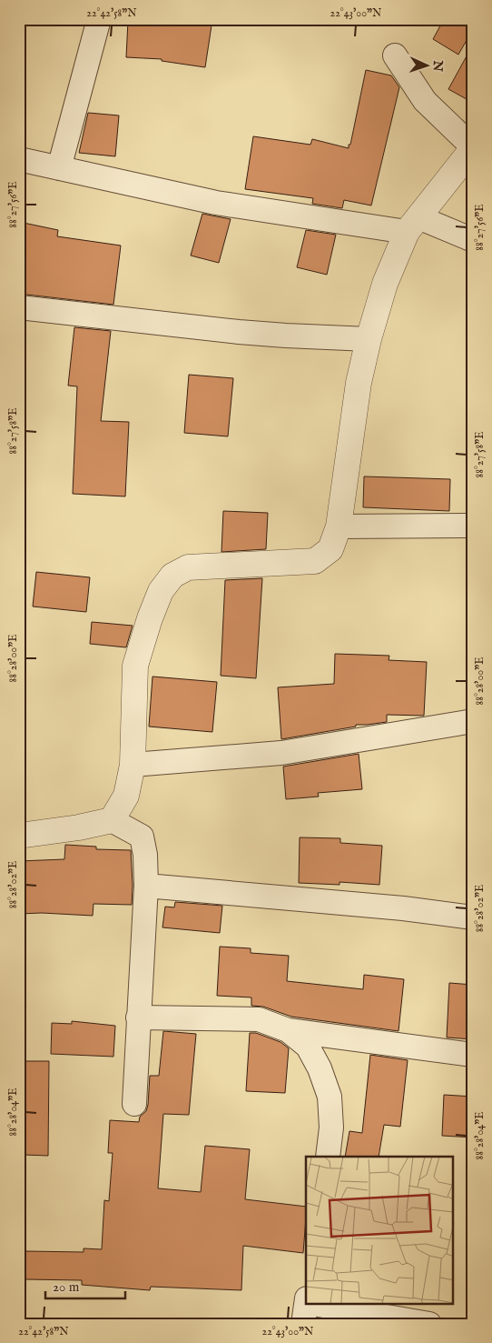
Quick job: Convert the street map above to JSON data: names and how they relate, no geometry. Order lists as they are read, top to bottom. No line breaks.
{"scale_bar":"20 m","north":"right","coordinates":["22°42'58\"N","22°43'00\"N","88°27'56\"E","88°27'58\"E","88°28'00\"E","88°28'02\"E","88°28'04\"E"]}
